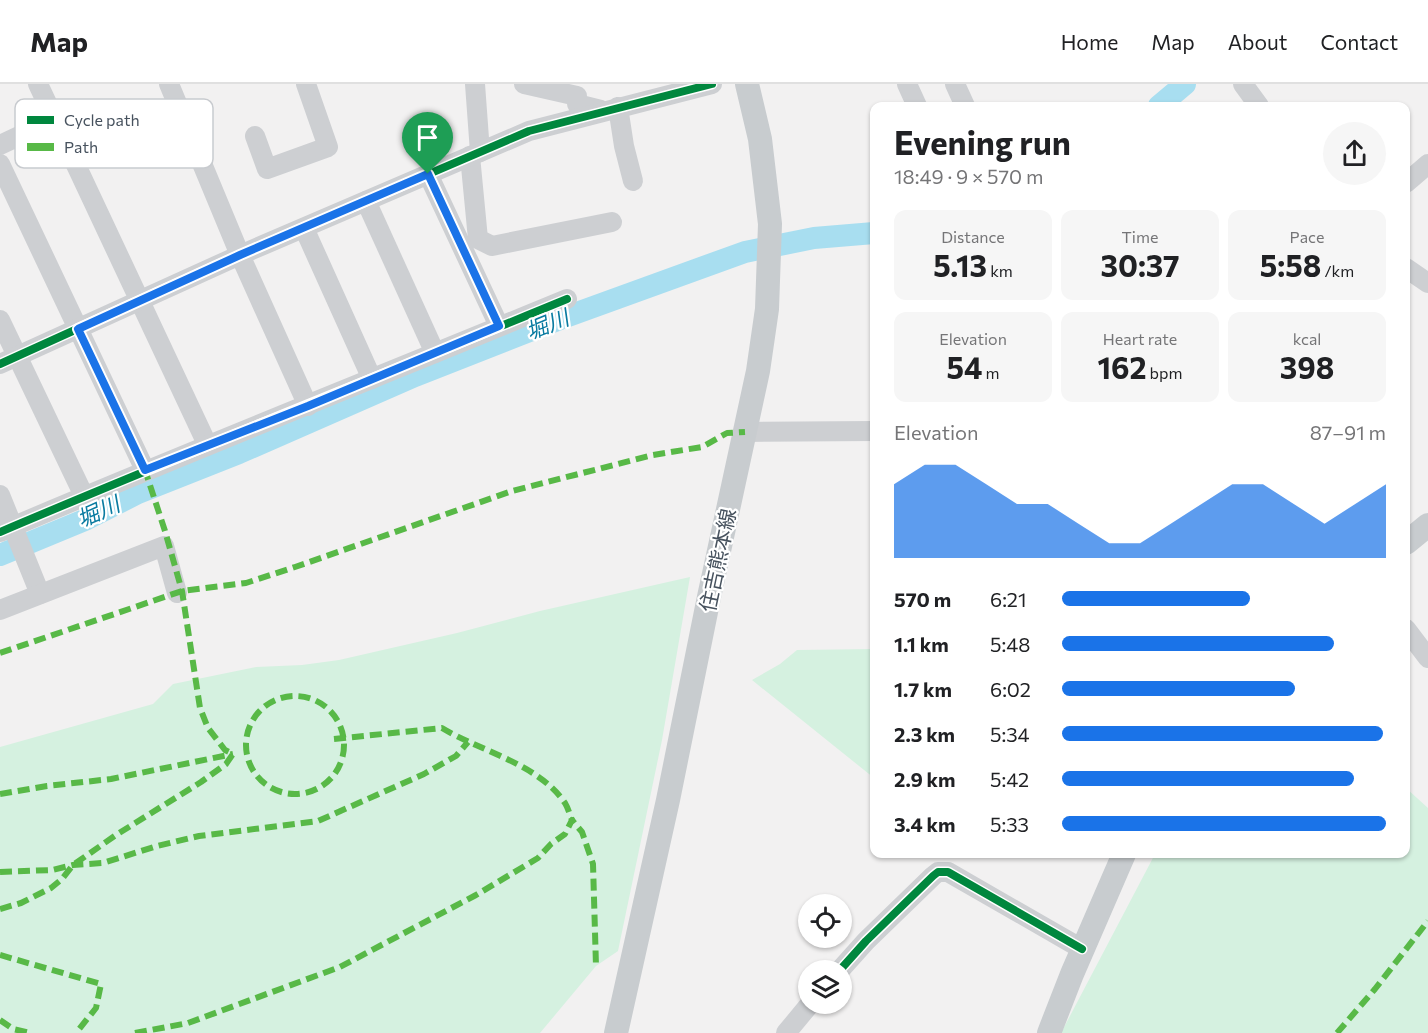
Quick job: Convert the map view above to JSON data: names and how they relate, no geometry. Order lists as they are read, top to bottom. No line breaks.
{"streets":{"main road":["住吉熊本線"]},"water":["堀川"],"legend":["Cycle path","Path"],"page":{"header":"Map","nav":["Home","Map","About","Contact"],"heading":["Evening run","18:49 · 9 × 570 m"],"stats":[["Distance","5.13 km"],["Time","30:37"],["Pace","5:58 /km"],["Elevation","54 m"],["Heart rate","162 bpm"],["kcal","398"]],"chart":["Elevation","87–91 m"],"list":[{"name":"570 m","note":"6:21"},{"name":"1.1 km","note":"5:48"},{"name":"1.7 km","note":"6:02"},{"name":"2.3 km","note":"5:34"},{"name":"2.9 km","note":"5:42"},{"name":"3.4 km","note":"5:33"}]}}
